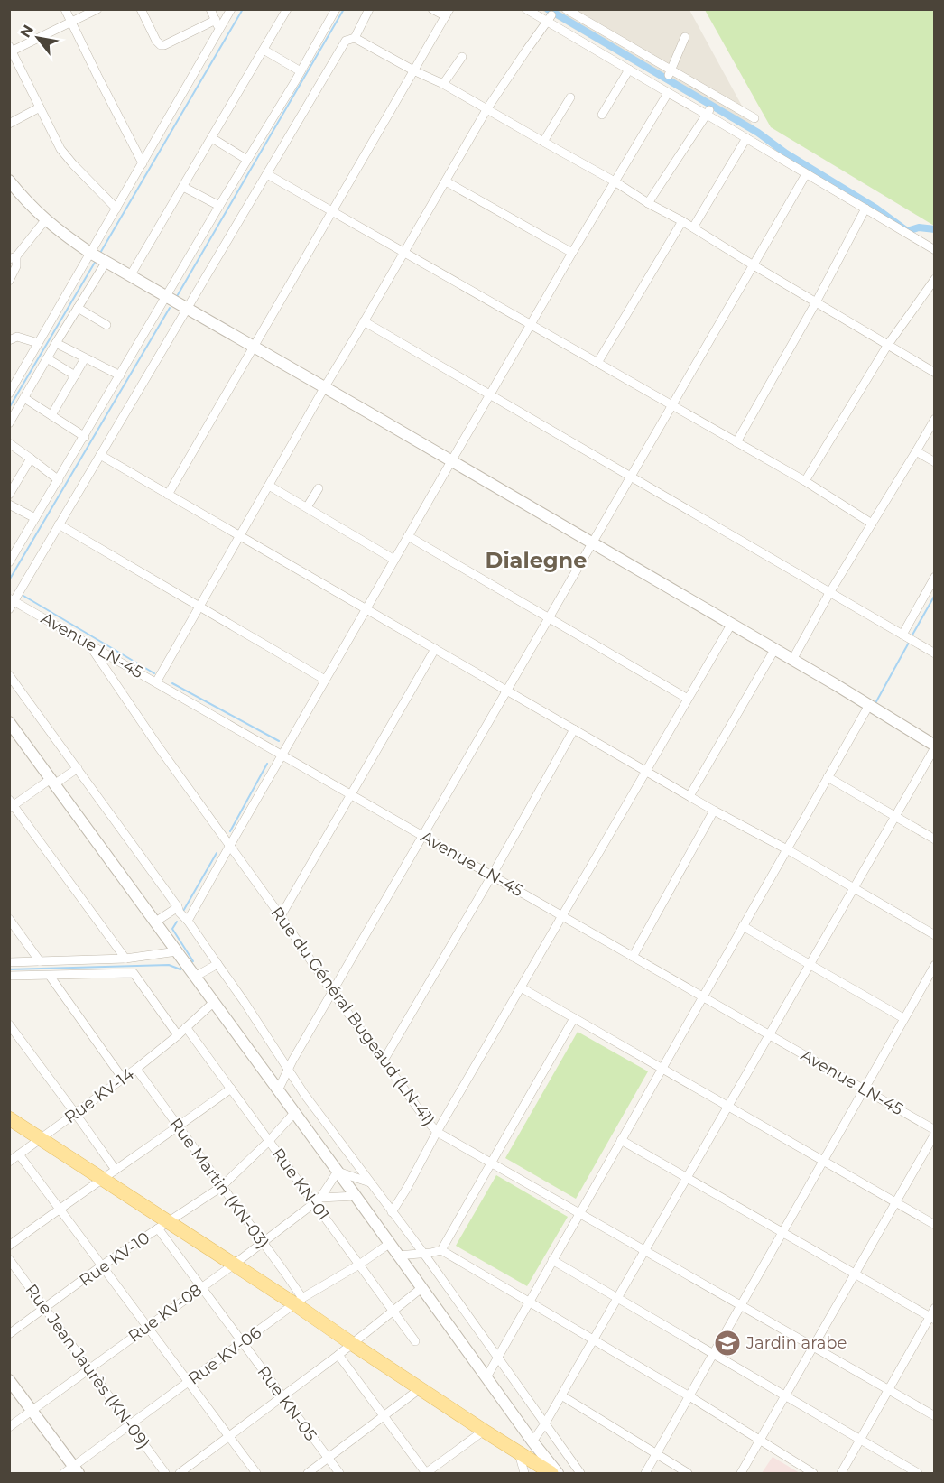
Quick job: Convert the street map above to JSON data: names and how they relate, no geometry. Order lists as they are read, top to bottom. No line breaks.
{"streets":{"street":["Avenue LN-45","Rue du Général Bugeaud (LN-41)","Rue KV-14","Rue Martin (KN-03)","Rue KN-01","Rue KV-10","Rue KV-08","Rue KV-06","Rue Jean Jaurès (KN-09)","Rue KN-05"]},"crossings":[["Avenue LN-45","Rue du Général Bugeaud (LN-41)"],["Rue KV-14","Rue Martin (KN-03)"],["Rue KV-14","Rue KN-01"],["Rue Martin (KN-03)","Rue KV-10"],["Rue Martin (KN-03)","Rue KV-08"],["Rue Martin (KN-03)","Rue KV-06"],["Rue KN-01","Rue KV-10"],["Rue KN-01","Rue KV-08"],["Rue KN-01","Rue KV-06"],["Rue KV-10","Rue Jean Jaurès (KN-09)"],["Rue KV-10","Rue KN-05"],["Rue KV-08","Rue Jean Jaurès (KN-09)"],["Rue KV-08","Rue KN-05"],["Rue KV-06","Rue Jean Jaurès (KN-09)"],["Rue KV-06","Rue KN-05"]],"districts":["Dialegne"],"places":{"school or university":["Jardin arabe"]},"north":"top left"}
